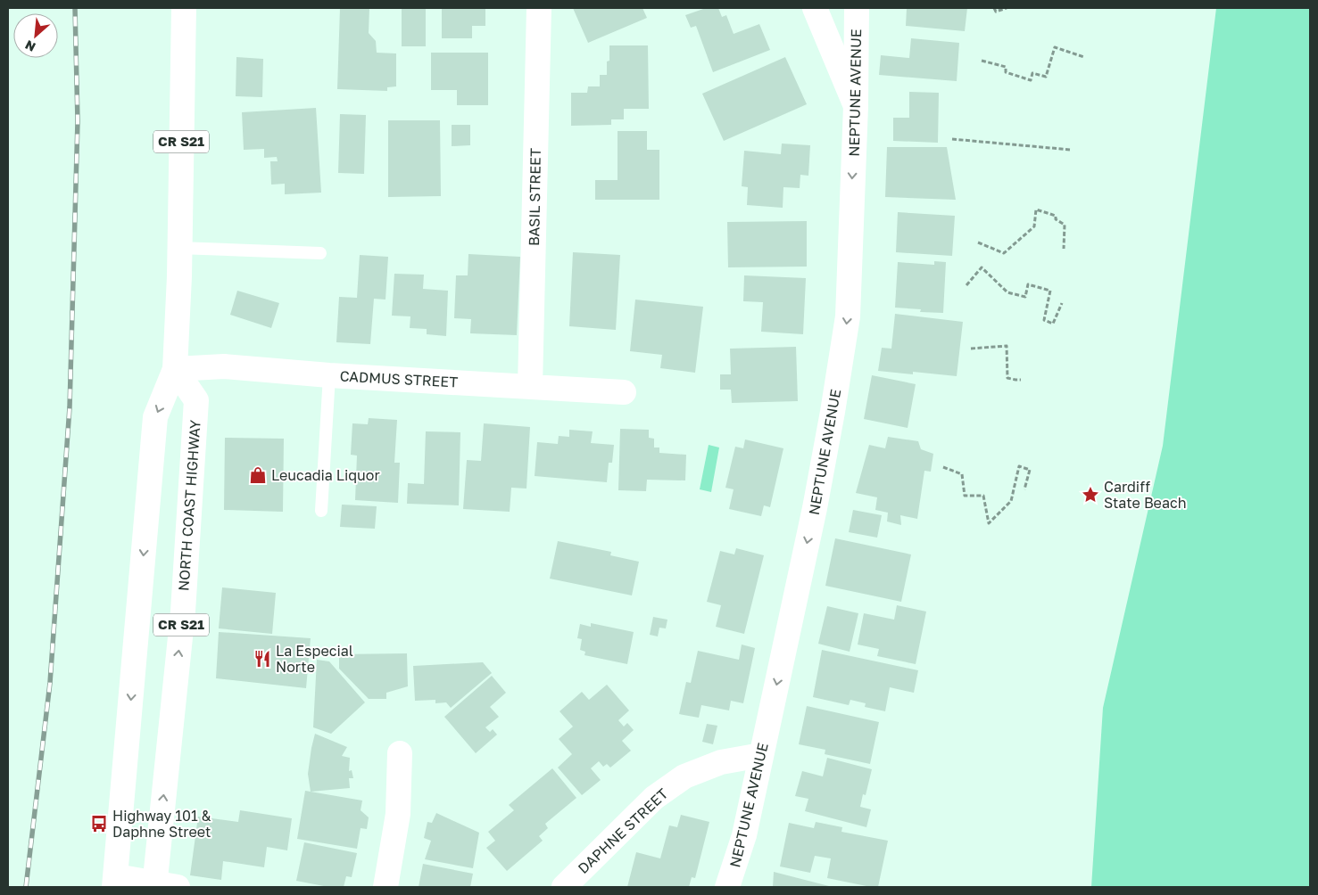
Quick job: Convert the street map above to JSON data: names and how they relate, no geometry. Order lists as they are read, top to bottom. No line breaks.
{"streets":{"street":["NEPTUNE AVENUE","CR S21","BASIL STREET","CADMUS STREET","NORTH COAST HIGHWAY","DAPHNE STREET"]},"crossings":[["NEPTUNE AVENUE","DAPHNE STREET"],["CR S21","CADMUS STREET"],["CR S21","NORTH COAST HIGHWAY"],["BASIL STREET","CADMUS STREET"],["CADMUS STREET","NORTH COAST HIGHWAY"]],"one_way":["NEPTUNE AVENUE"],"places":{"shop":["Leucadia Liquor"],"place":["Cardiff State Beach"],"restaurant":["La Especial Norte"],"bus stop":["Highway 101 & Daphne Street"]},"north":"bottom left"}
